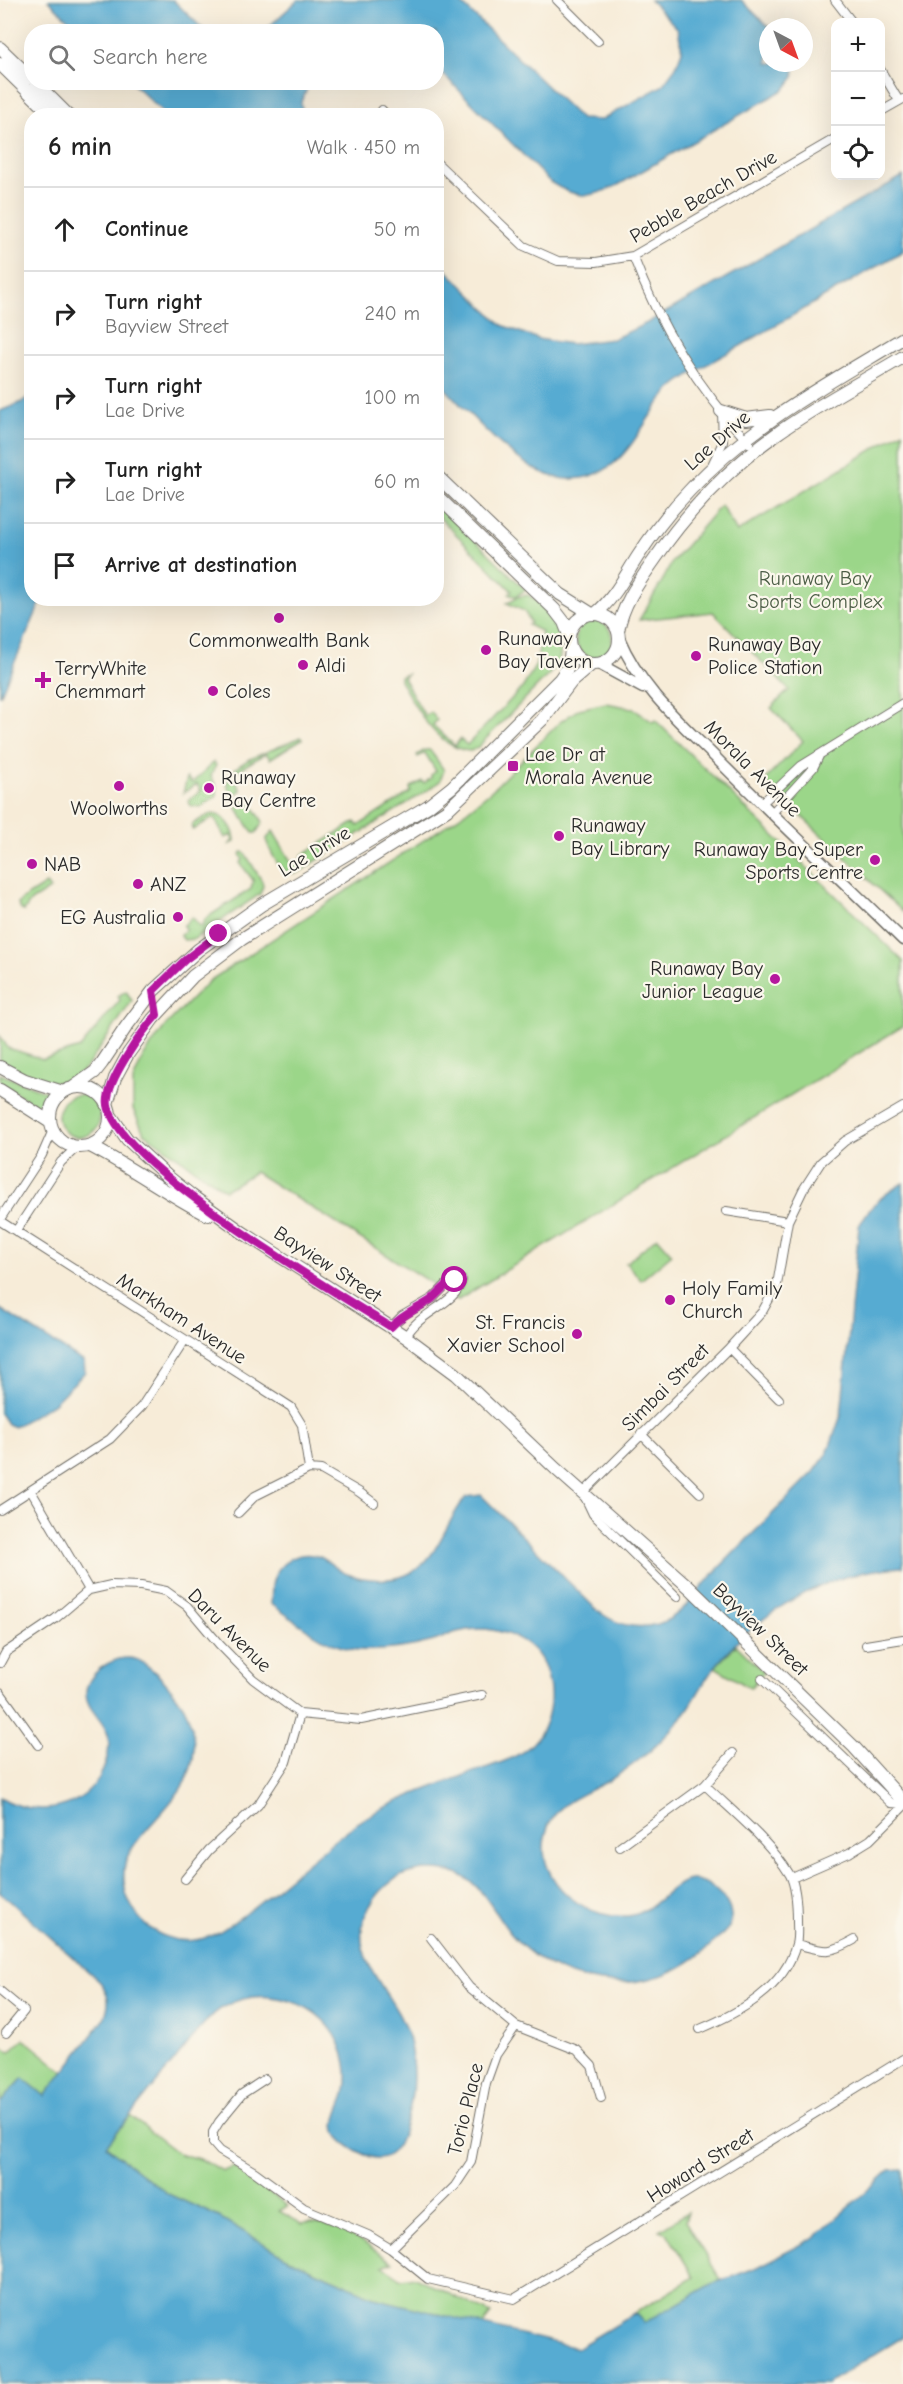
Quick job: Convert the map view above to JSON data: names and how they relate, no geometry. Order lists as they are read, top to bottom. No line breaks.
{"streets":{"main road":["Lae Drive","Bayview Street"],"street":["Pebble Beach Drive","Morala Avenue","Markham Avenue","Simbai Street","Daru Avenue","Torio Place","Howard Street"]},"crossings":[["Lae Drive","Morala Avenue"],["Lae Drive","Bayview Street"],["Bayview Street","Simbai Street"],["Torio Place","Howard Street"]],"parks":["Runaway Bay Sports Complex"],"places":{"other":["Commonwealth Bank","Runaway Bay Tavern","Runaway Bay Police Station","Aldi","Coles","Woolworths","Runaway Bay Centre","Runaway Bay Library","Runaway Bay Super Sports Centre","NAB","ANZ","EG Australia","Runaway Bay Junior League","Holy Family Church","St. Francis Xavier School"],"health":["TerryWhite Chemmart"],"transit":["Lae Dr at Morala Avenue"]},"north":"bottom right","page":{"map_buttons":["+","−"],"search":"Search here","heading":["6 min","Walk · 450 m"],"list":[["Continue","50 m"],["Turn right","Bayview Street","240 m"],["Turn right","Lae Drive","100 m"],["Turn right","Lae Drive","60 m"],"Arrive at destination"]}}
